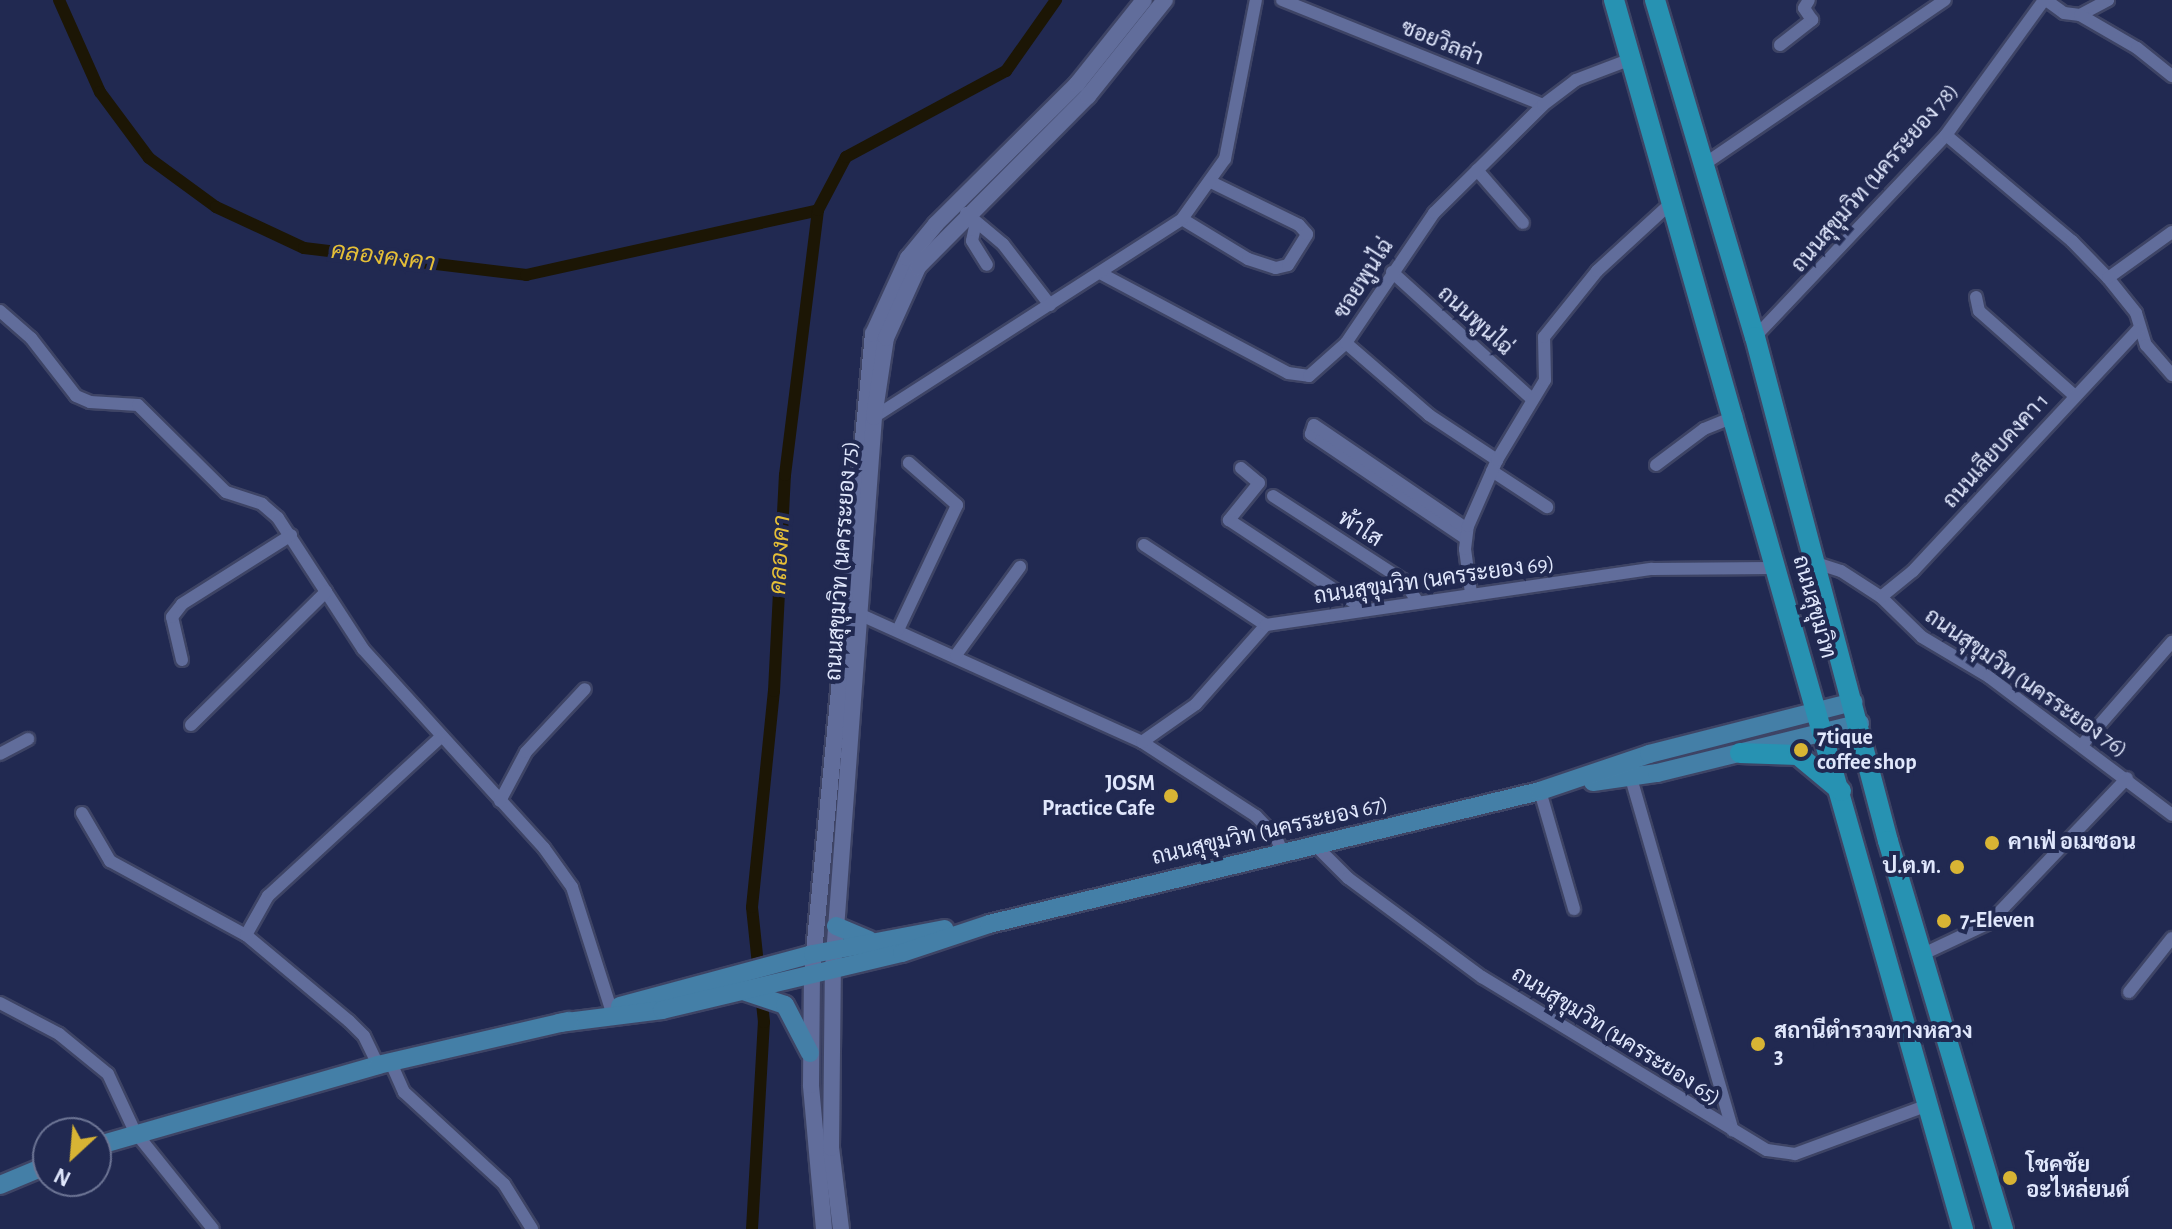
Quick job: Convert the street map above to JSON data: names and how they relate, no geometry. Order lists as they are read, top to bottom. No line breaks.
{"streets":{"main road":["ถนนสุขุมวิท","ถนนสุขุมวิท (นครระยอง 67)"],"street":["ซอยวิลล่า","ถนนสุขุมวิท (นครระยอง 78)","ซอยพูนไฉ่","ถนนพูนไฉ่","ถนนเลียบคงคา 1","พ้าใส","ถนนสุขุมวิท (นครระยอง 75)","ถนนสุขุมวิท (นครระยอง 69)","ถนนสุขุมวิท (นครระยอง 76)","ถนนสุขุมวิท (นครระยอง 65)"]},"crossings":[["ซอยวิลล่า","ซอยพูนไฉ่"],["ถนนสุขุมวิท (นครระยอง 78)","ถนนสุขุมวิท"],["ซอยพูนไฉ่","ถนนพูนไฉ่"],["ซอยพูนไฉ่","ถนนสุขุมวิท"],["ถนนเลียบคงคา 1","ถนนสุขุมวิท (นครระยอง 76)"],["พ้าใส","ถนนสุขุมวิท (นครระยอง 69)"],["ถนนสุขุมวิท (นครระยอง 75)","ถนนสุขุมวิท (นครระยอง 67)"],["ถนนสุขุมวิท (นครระยอง 69)","ถนนสุขุมวิท"],["ถนนสุขุมวิท","ถนนสุขุมวิท (นครระยอง 76)"],["ถนนสุขุมวิท","ถนนสุขุมวิท (นครระยอง 67)"],["ถนนสุขุมวิท","ถนนสุขุมวิท (นครระยอง 65)"],["ถนนสุขุมวิท (นครระยอง 67)","ถนนสุขุมวิท (นครระยอง 65)"]],"water":["คลองคงคา","คลองคา"],"places":["7tique coffee shop","JOSM Practice Cafe","คาเฟ่ อเมซอน","ป.ต.ท.","7-Eleven","สถานีตำรวจทางหลวง 3","โชคชัย อะไหล่ยนต์"],"north":"bottom left"}
